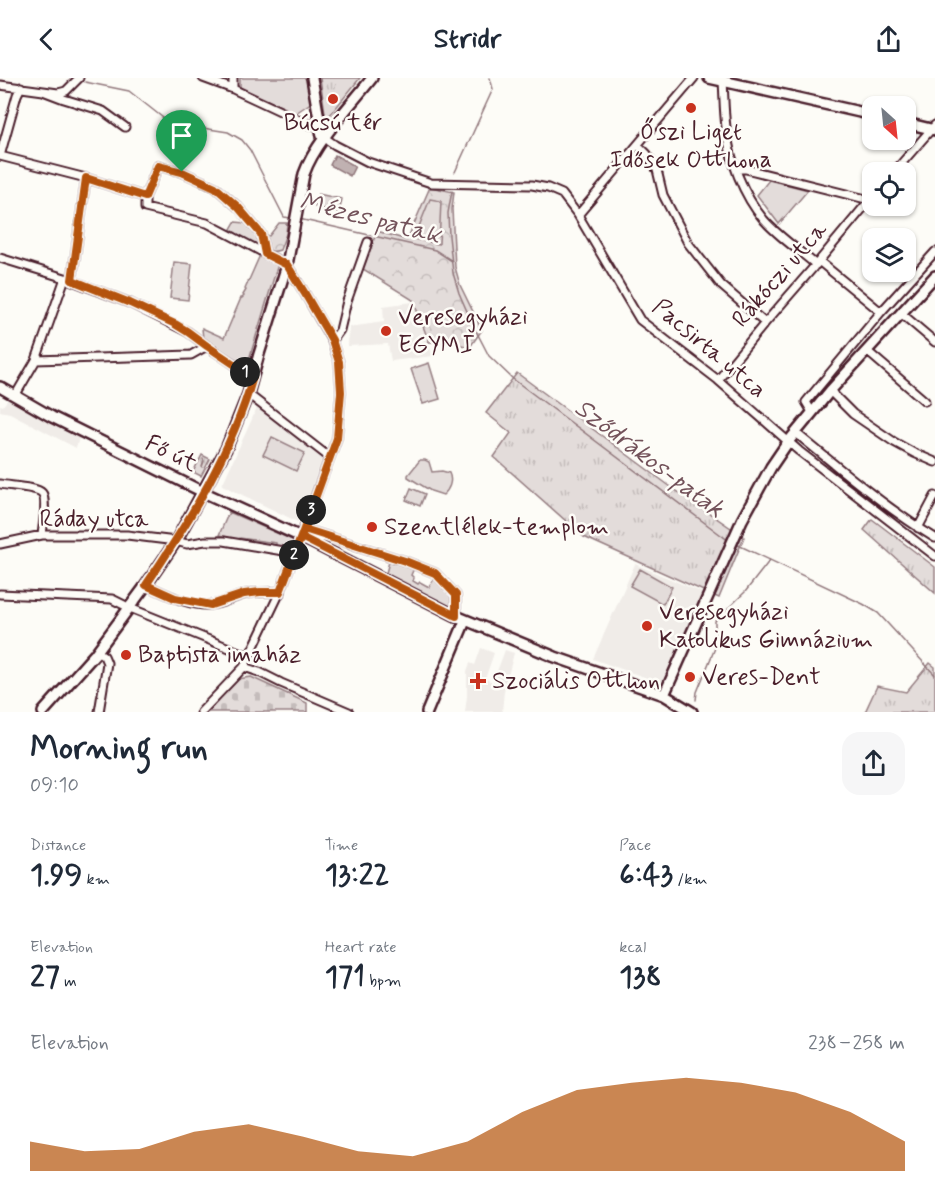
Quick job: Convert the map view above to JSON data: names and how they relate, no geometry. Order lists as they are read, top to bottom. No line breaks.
{"streets":{"main road":["Fő út"],"street":["Rákóczi utca","Pacsirta utca","Ráday utca"]},"crossings":[["Rákóczi utca","Pacsirta utca"]],"water":["Mézes patak","Sződrákos-patak"],"places":{"other":["Búcsú tér","Őszi Liget Idősek Otthona","Veresegyházi EGYMI","Szentlélek-templom","Veresegyházi Katolikus Gimnázium","Baptista imaház","Veres-Dent"],"health":["Szociális Otthon"]},"north":"bottom right","page":{"header":"Stridr","pins":["1","3","2"],"heading":["Morning run","09:10"],"stats":[["Distance","1.99 km"],["Time","13:22"],["Pace","6:43 /km"],["Elevation","27 m"],["Heart rate","171 bpm"],["kcal","138"]],"chart":["Elevation","238–258 m"]}}
